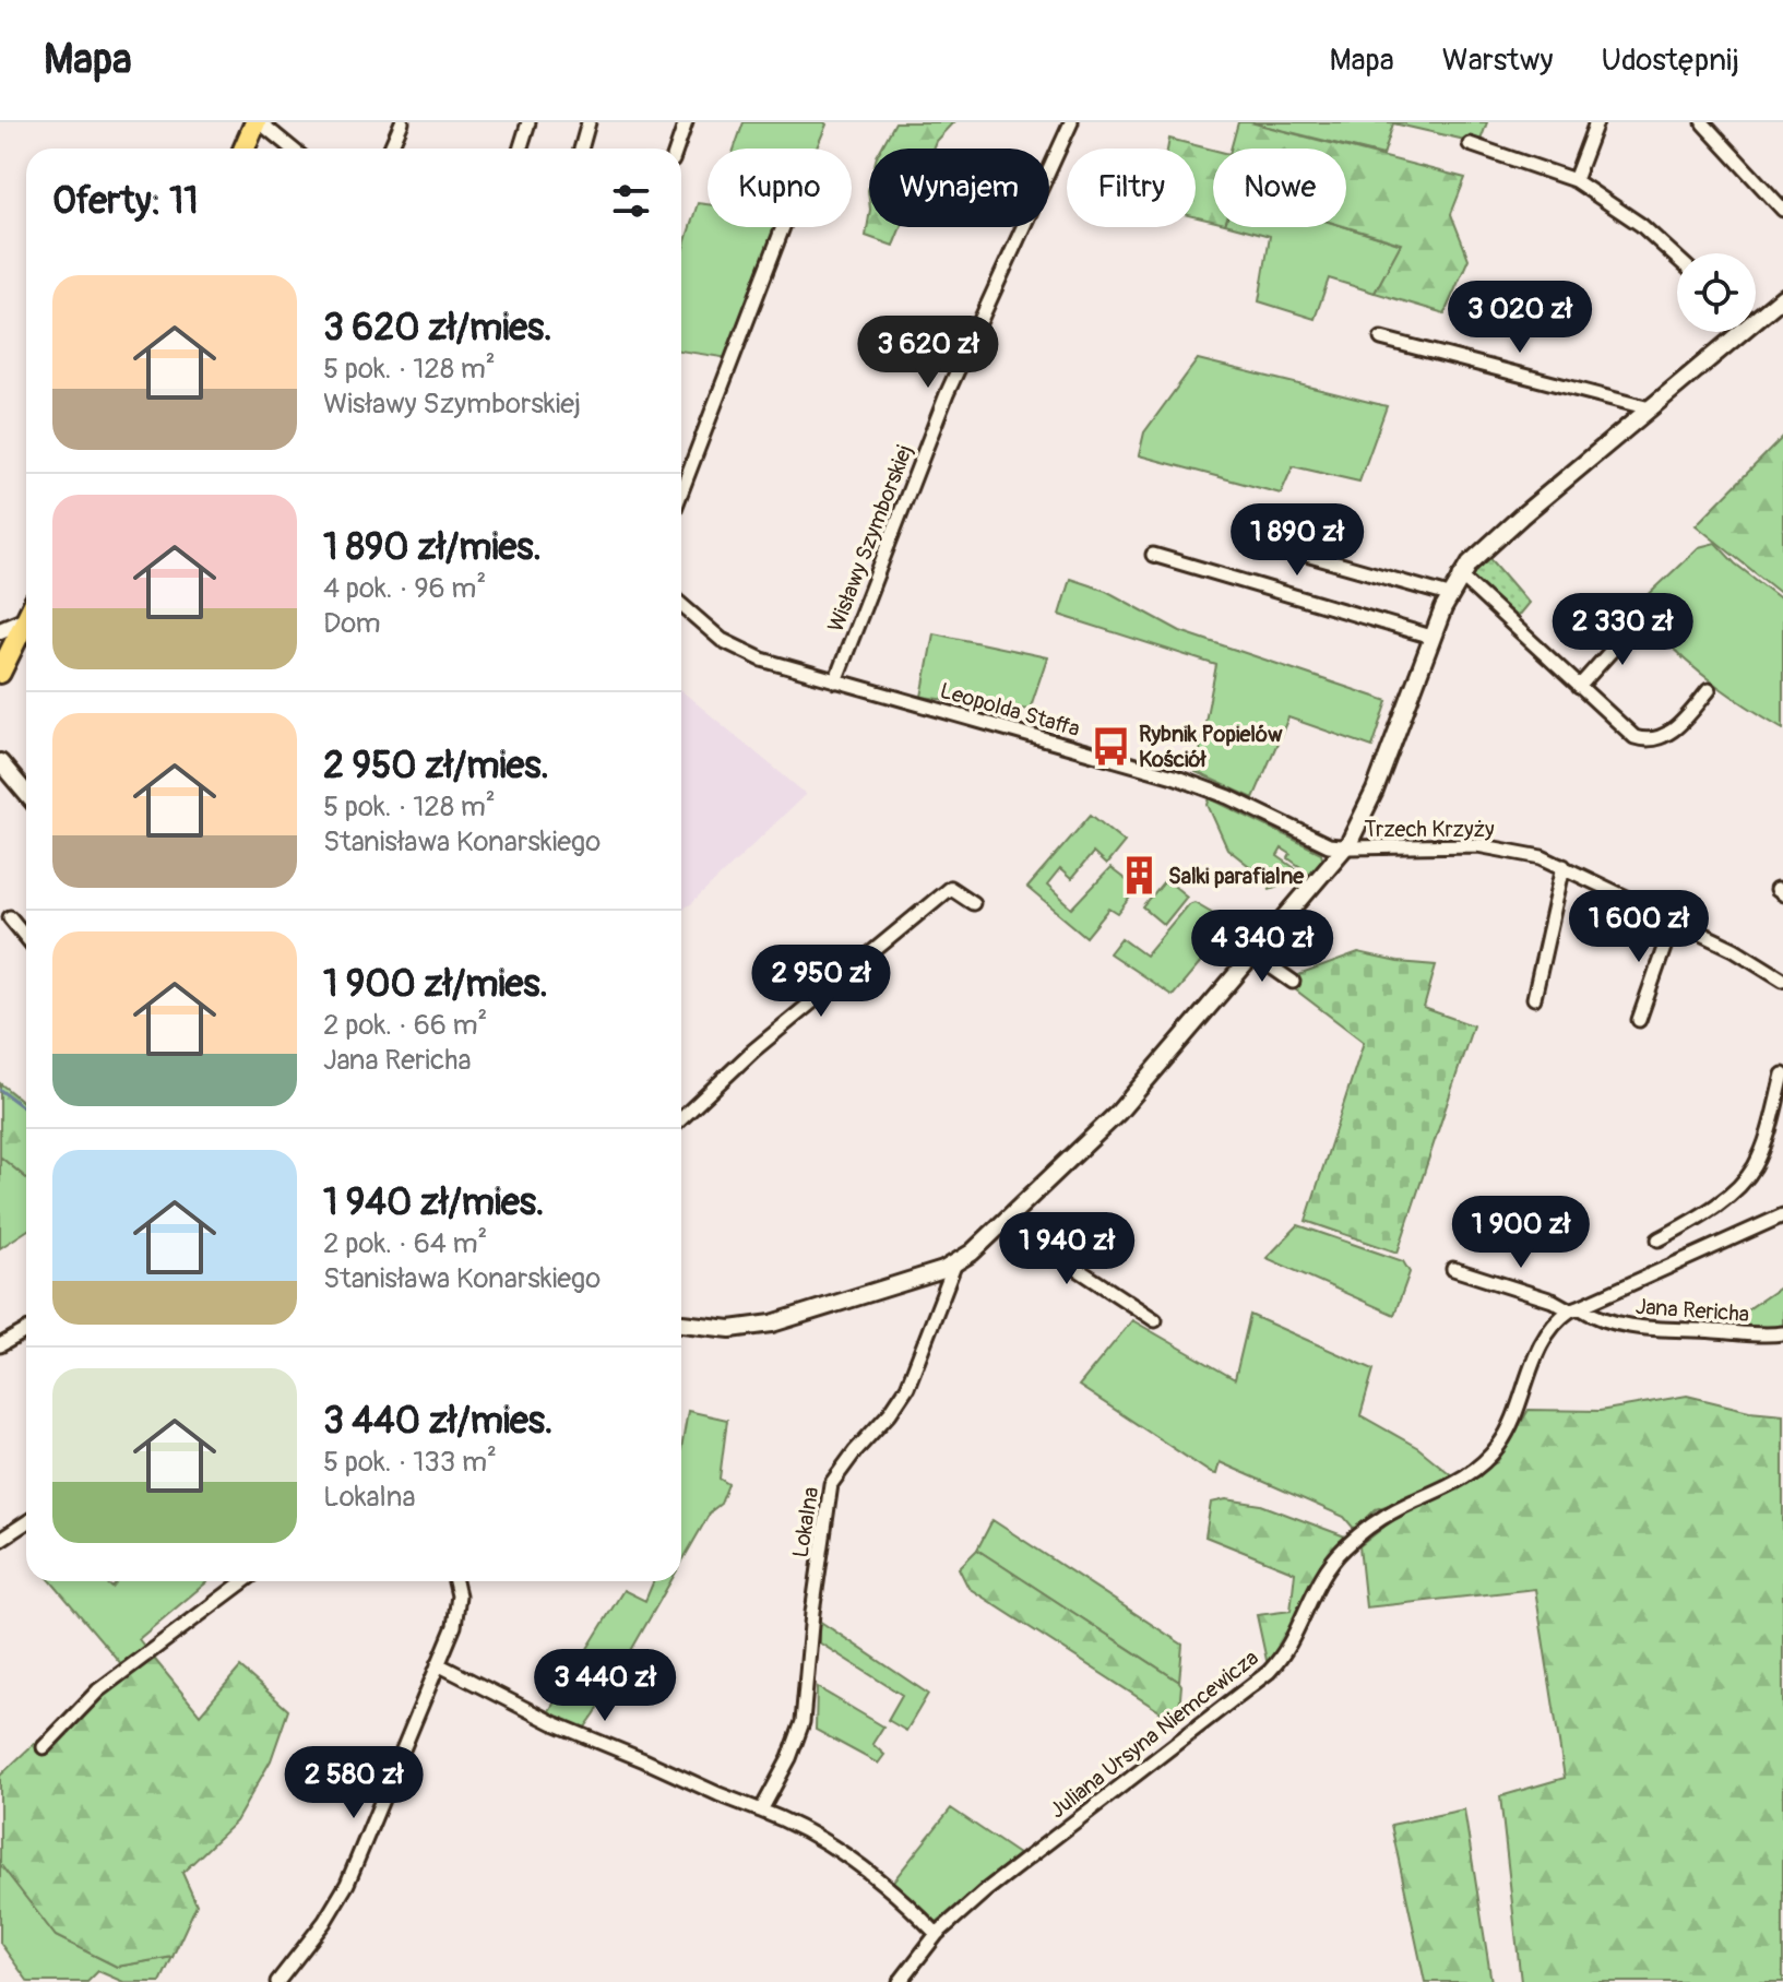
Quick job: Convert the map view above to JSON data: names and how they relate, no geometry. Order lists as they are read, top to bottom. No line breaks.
{"streets":{"street":["Wisławy Szymborskiej","Leopolda Staffa","Trzech Krzyży","Jana Rericha","Lokalna","Juliana Ursyna Niemcewicza"]},"crossings":[["Wisławy Szymborskiej","Leopolda Staffa"],["Leopolda Staffa","Trzech Krzyży"],["Jana Rericha","Juliana Ursyna Niemcewicza"]],"places":{"bus stop":["Rybnik Popielów Kościół"],"building":["Salki parafialne"]},"page":{"header":"Mapa","nav":["Mapa","Warstwy","Udostępnij"],"chip":["Kupno","Wynajem","Filtry","Nowe"],"heading":"Oferty: 11","list":[{"name":"3 620 zł/mies.","note":"5 pok. · 128 m² · Wisławy Szymborskiej"},{"name":"1 890 zł/mies.","note":"4 pok. · 96 m² · Dom"},{"name":"2 950 zł/mies.","note":"5 pok. · 128 m² · Stanisława Konarskiego"},{"name":"1 900 zł/mies.","note":"2 pok. · 66 m² · Jana Rericha"},{"name":"1 940 zł/mies.","note":"2 pok. · 64 m² · Stanisława Konarskiego"},{"name":"3 440 zł/mies.","note":"5 pok. · 133 m² · Lokalna"}],"price":["3 020 zł","3 620 zł","1 890 zł","2 330 zł","1 600 zł","4 340 zł","2 950 zł","1 900 zł","1 940 zł","3 440 zł","2 580 zł"]}}
